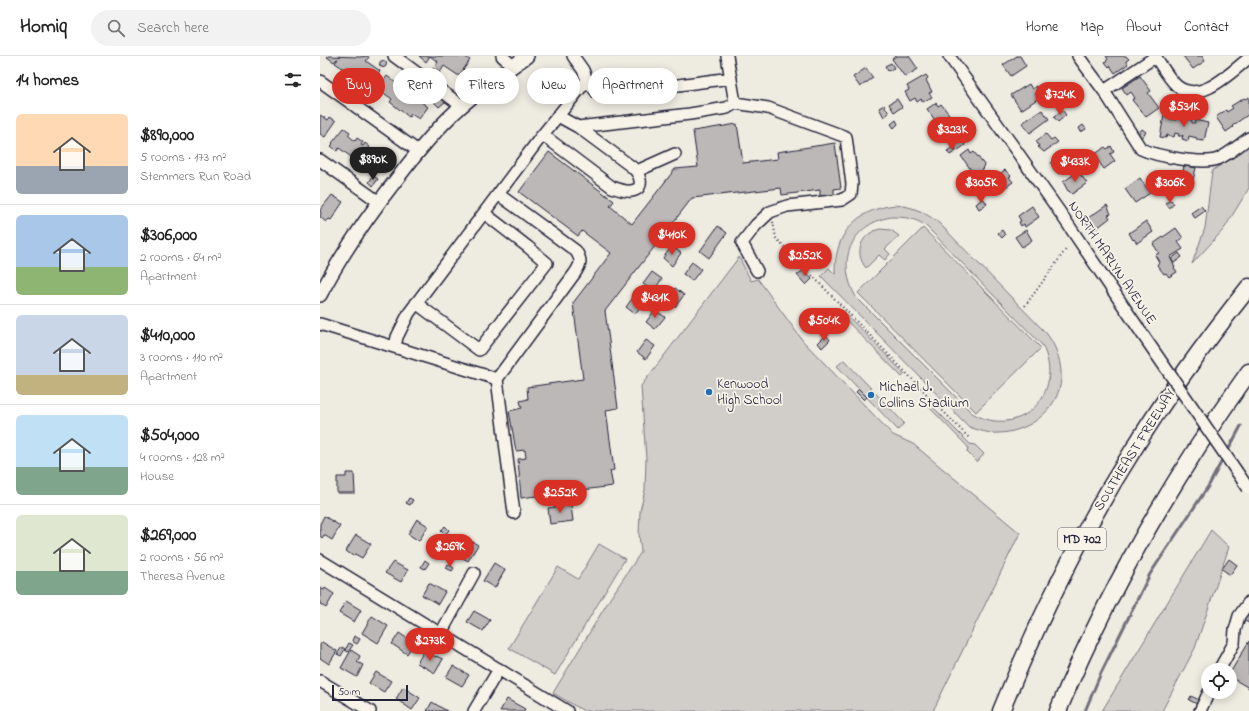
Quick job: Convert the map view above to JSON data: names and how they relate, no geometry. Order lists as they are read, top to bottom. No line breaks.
{"streets":{"highway":["SOUTHEAST FREEWAY","MD 702"],"street":["NORTH MARLYN AVENUE"]},"places":["Kenwood High School","Michael J. Collins Stadium"],"scale_bar":"50 m","page":{"header":"Homiq","search":"Search here","nav":["Home","Map","About","Contact"],"heading":"14 homes","chip":["Buy","Rent","Filters","New","Apartment"],"price":["$724K","$531K","$323K","$890K","$433K","$305K","$306K","$410K","$252K","$431K","$504K","$252K","$269K","$273K"],"list":[{"name":"$890,000","note":"5 rooms · 173 m² · Stemmers Run Road"},{"name":"$306,000","note":"2 rooms · 64 m² · Apartment"},{"name":"$410,000","note":"3 rooms · 110 m² · Apartment"},{"name":"$504,000","note":"4 rooms · 128 m² · House"},{"name":"$269,000","note":"2 rooms · 56 m² · Theresa Avenue"}],"scale":"50 m"}}
